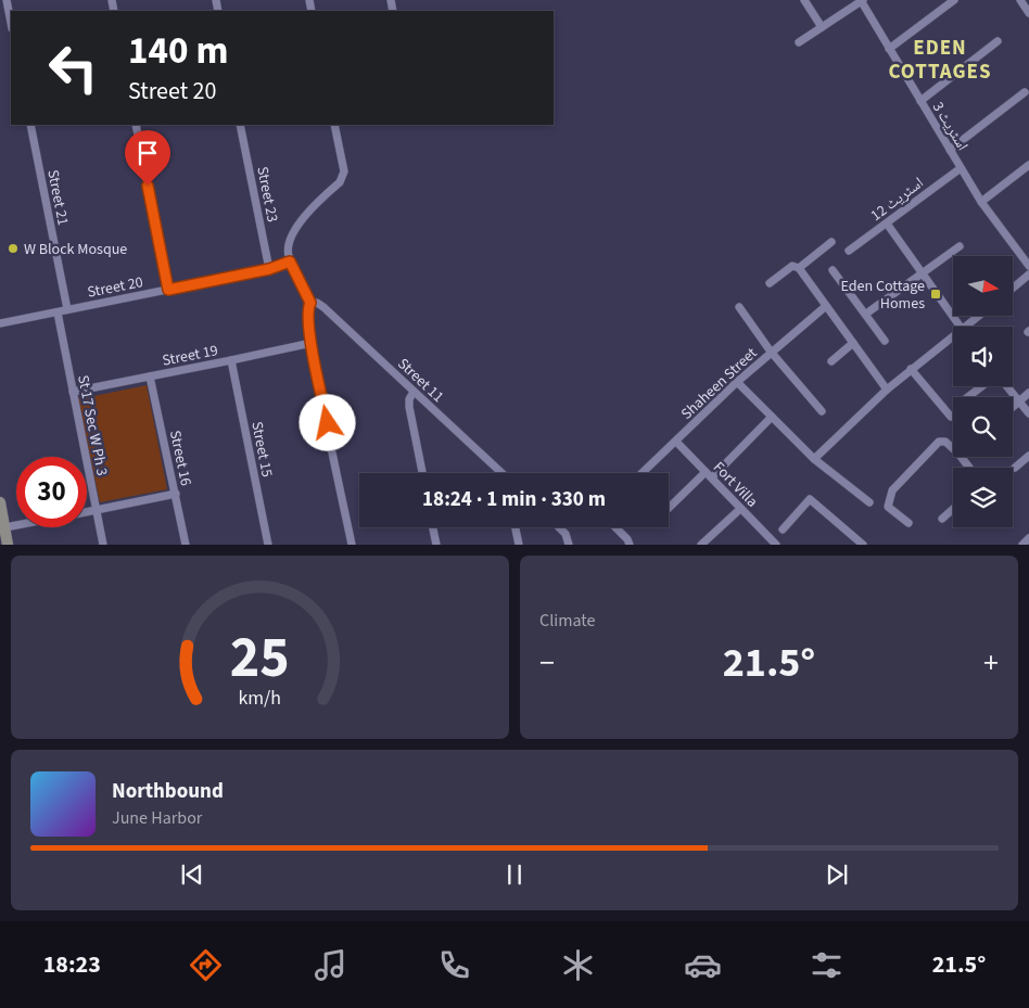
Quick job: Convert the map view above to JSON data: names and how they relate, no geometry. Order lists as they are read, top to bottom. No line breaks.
{"streets":{"street":["اسٹریٹ 3","Street 23","Street 21","اسٹریٹ 12","Street 20","Street 19","Street 11","Shaheen Street","St 17 Sec W Ph 3","Street 15","Street 16","Fort Villa"]},"crossings":[["اسٹریٹ 3","اسٹریٹ 12"],["Street 23","Street 20"],["Street 21","Street 20"],["Street 20","St 17 Sec W Ph 3"],["Street 19","St 17 Sec W Ph 3"],["Street 19","Street 15"],["Street 19","Street 16"],["Shaheen Street","Fort Villa"]],"districts":["EDEN COTTAGES"],"places":{"other":["W Block Mosque"],"transit":["Eden Cottage Homes"]},"north":"right","page":{"turn":["140 m","Street 20"],"limit":"30","trip":"18:24 · 1 min · 330 m","tile":"Climate","heat":["−","21.5°","+"],"song":["Northbound","June Harbor"],"tabs":["18:23","21.5°"],"gauge":["25","km/h"]}}
